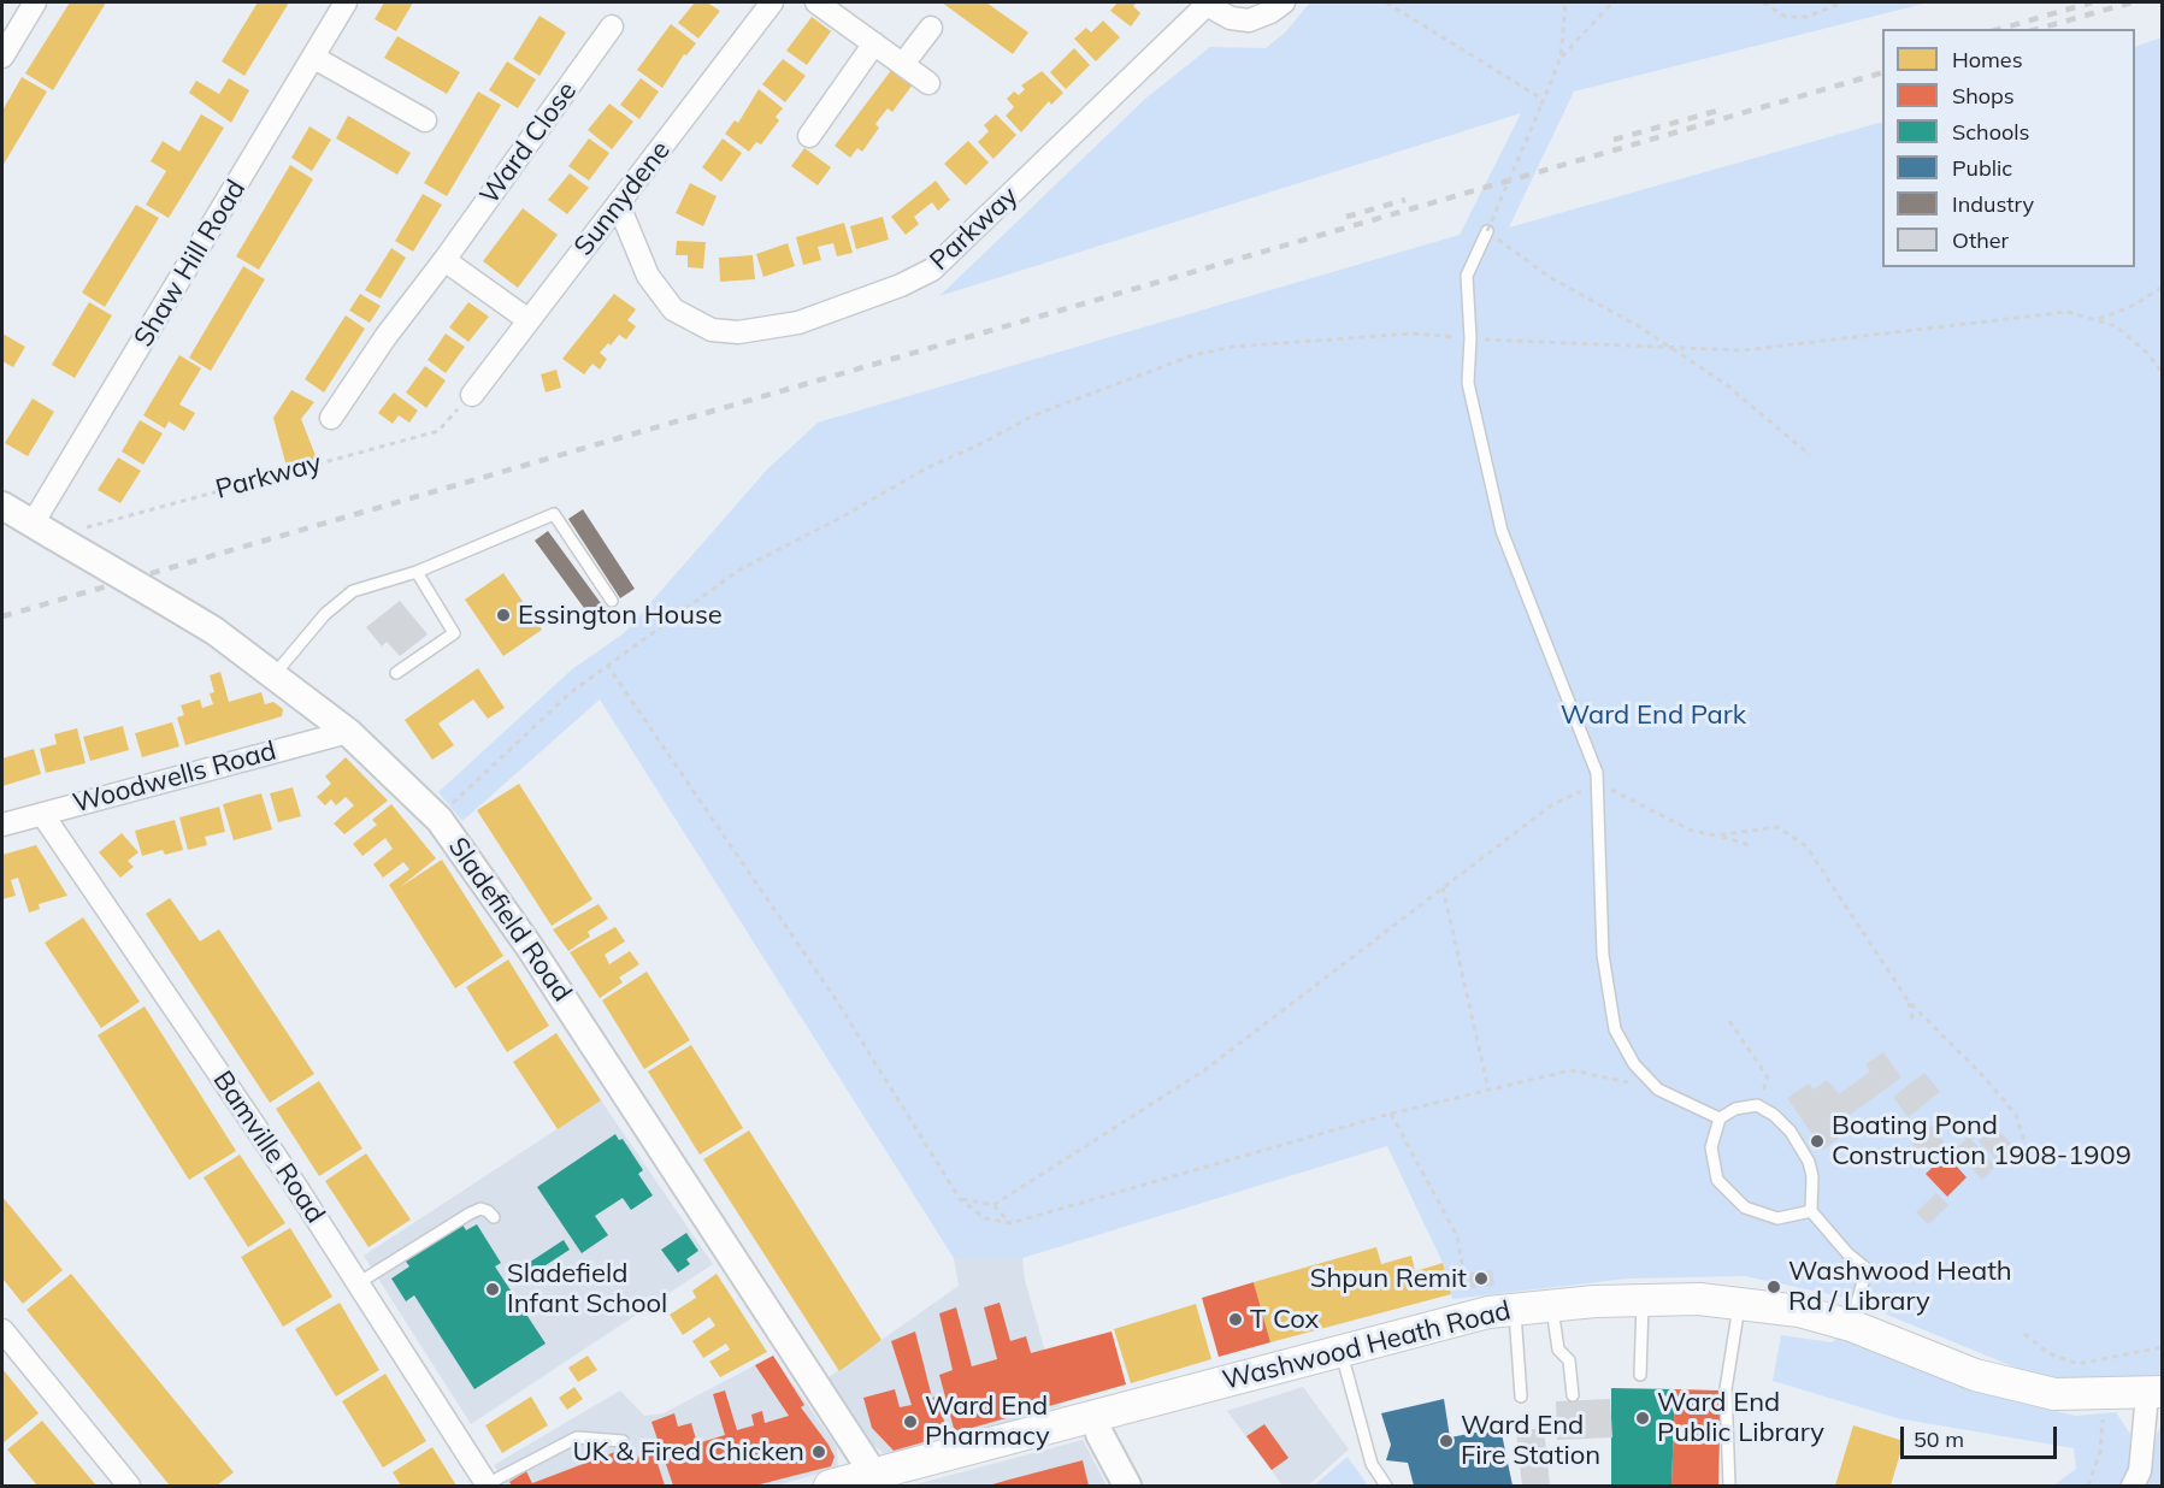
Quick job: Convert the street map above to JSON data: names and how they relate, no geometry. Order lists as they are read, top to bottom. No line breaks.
{"streets":{"main road":["Washwood Heath Road"],"street":["Ward Close","Sunnydene","Parkway","Shaw Hill Road","Woodwells Road","Sladefield Road","Bamville Road"]},"crossings":[["Sunnydene","Parkway"],["Parkway","Shaw Hill Road"],["Parkway","Sladefield Road"],["Shaw Hill Road","Sladefield Road"],["Woodwells Road","Sladefield Road"],["Woodwells Road","Bamville Road"],["Sladefield Road","Washwood Heath Road"]],"parks":["Ward End Park"],"places":["Essington House","Boating Pond Construction 1908-1909","Shpun Remit","Washwood Heath Rd / Library","Sladefield Infant School","T Cox","Ward End Public Library","Ward End Pharmacy","Ward End Fire Station","UK & Fired Chicken"],"legend":["Homes","Shops","Schools","Public","Industry","Other"],"scale_bar":"50 m"}
